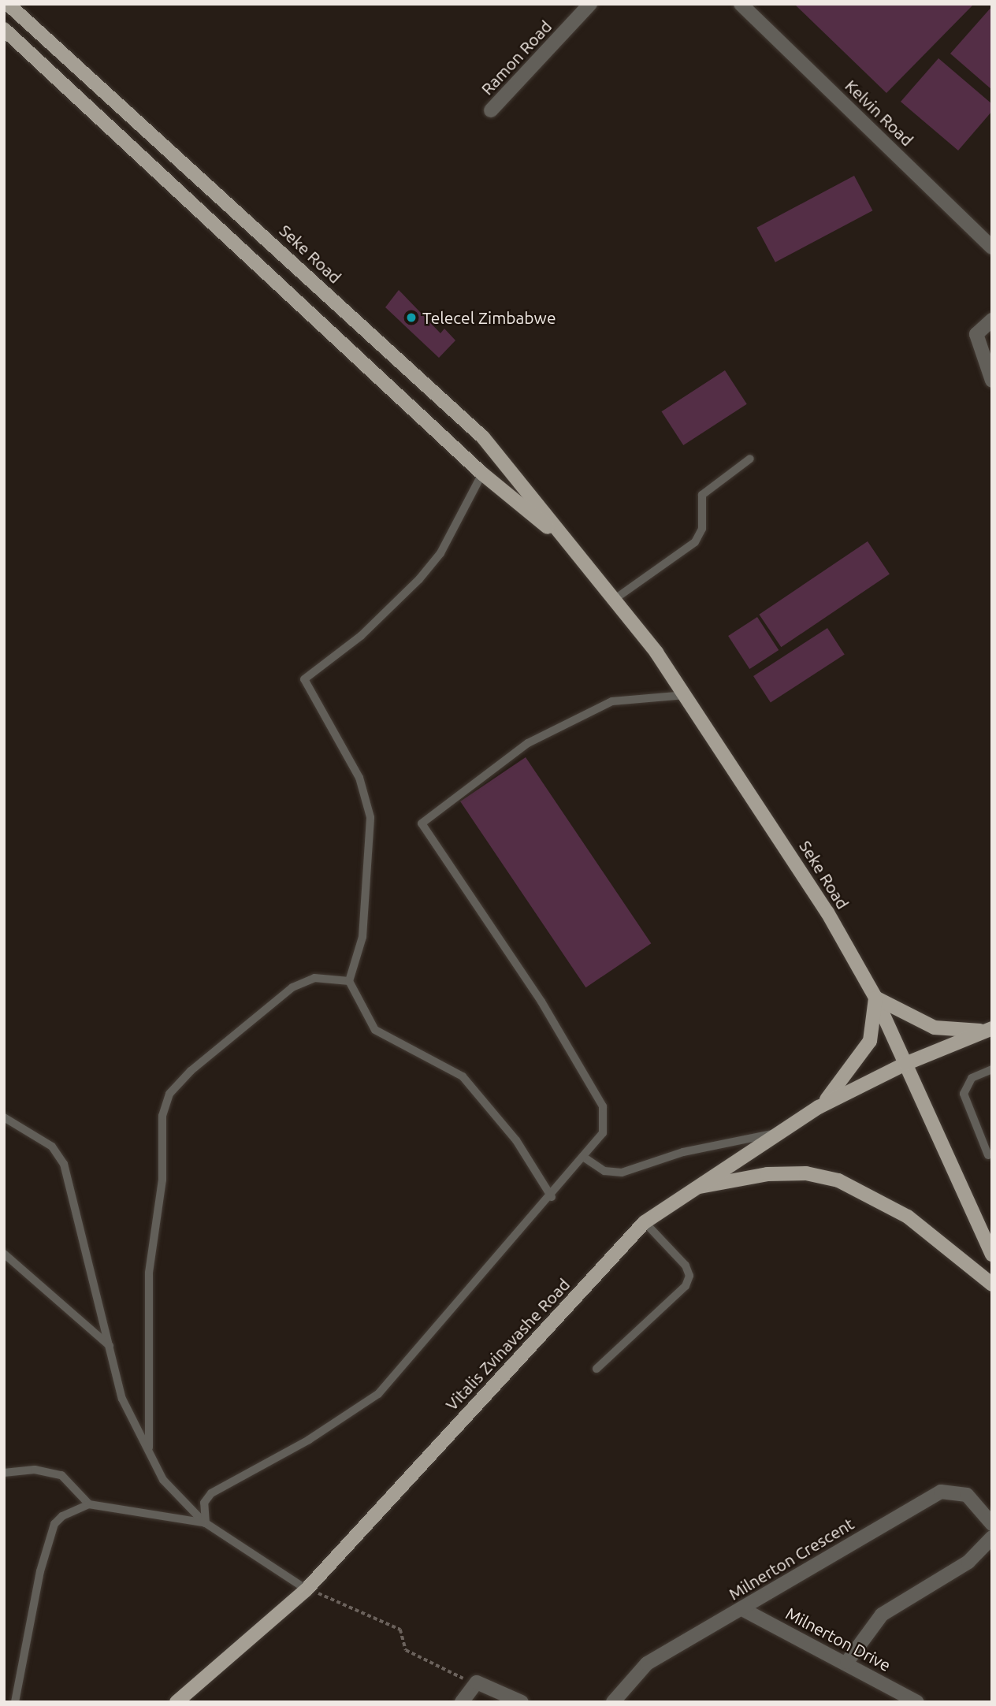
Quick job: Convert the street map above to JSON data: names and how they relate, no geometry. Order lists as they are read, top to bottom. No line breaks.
{"streets":{"main road":["Seke Road","Vitalis Zvinavashe Road"],"street":["Ramon Road","Kelvin Road","Milnerton Crescent","Milnerton Drive"]},"crossings":[["Seke Road","Vitalis Zvinavashe Road"],["Milnerton Crescent","Milnerton Drive"]],"places":["Telecel Zimbabwe"]}
